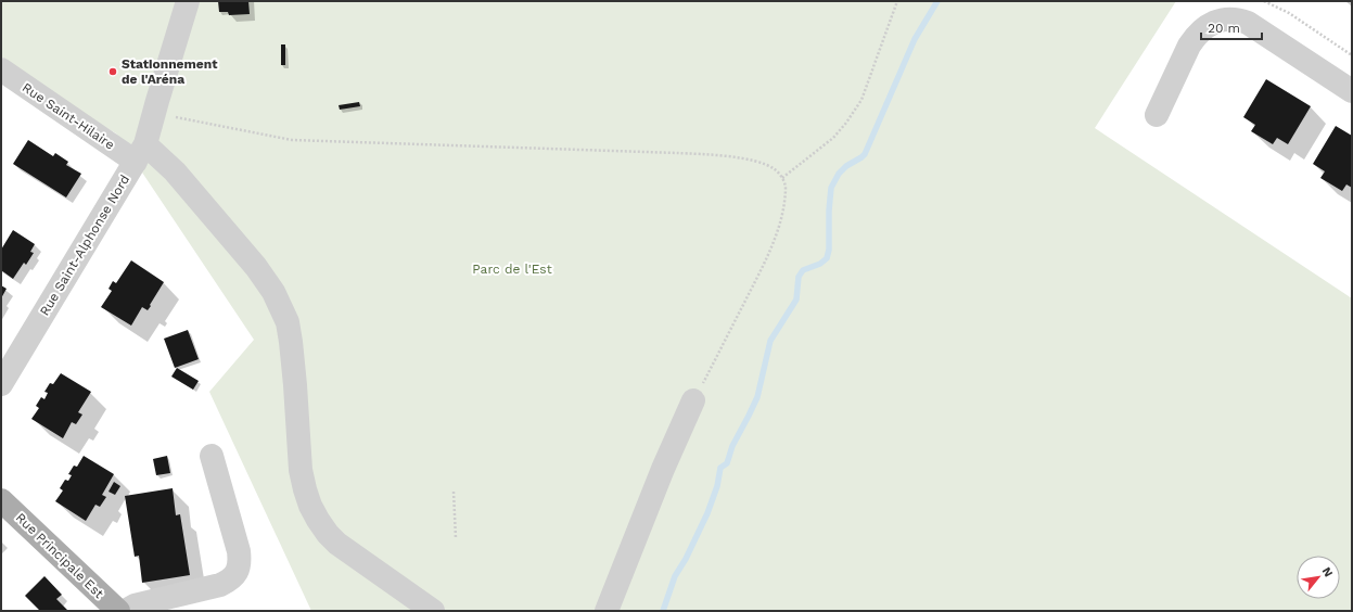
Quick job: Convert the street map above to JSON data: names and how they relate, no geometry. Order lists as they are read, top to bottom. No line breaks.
{"streets":{"main road":["Rue Principale Est"],"street":["Rue Saint-Hilaire","Rue Saint-Alphonse Nord"]},"crossings":[["Rue Saint-Hilaire","Rue Saint-Alphonse Nord"]],"parks":["Parc de l'Est"],"places":["Stationnement de l'Aréna"],"scale_bar":"20 m","north":"top right"}
